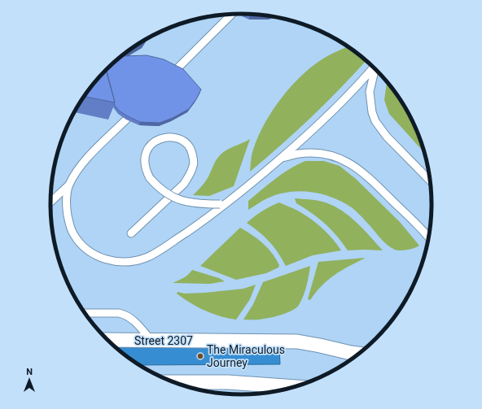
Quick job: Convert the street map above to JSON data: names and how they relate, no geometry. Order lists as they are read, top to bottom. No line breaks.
{"streets":{"street":["Street 2307"]},"places":["The Miraculous Journey"],"north":"top"}
